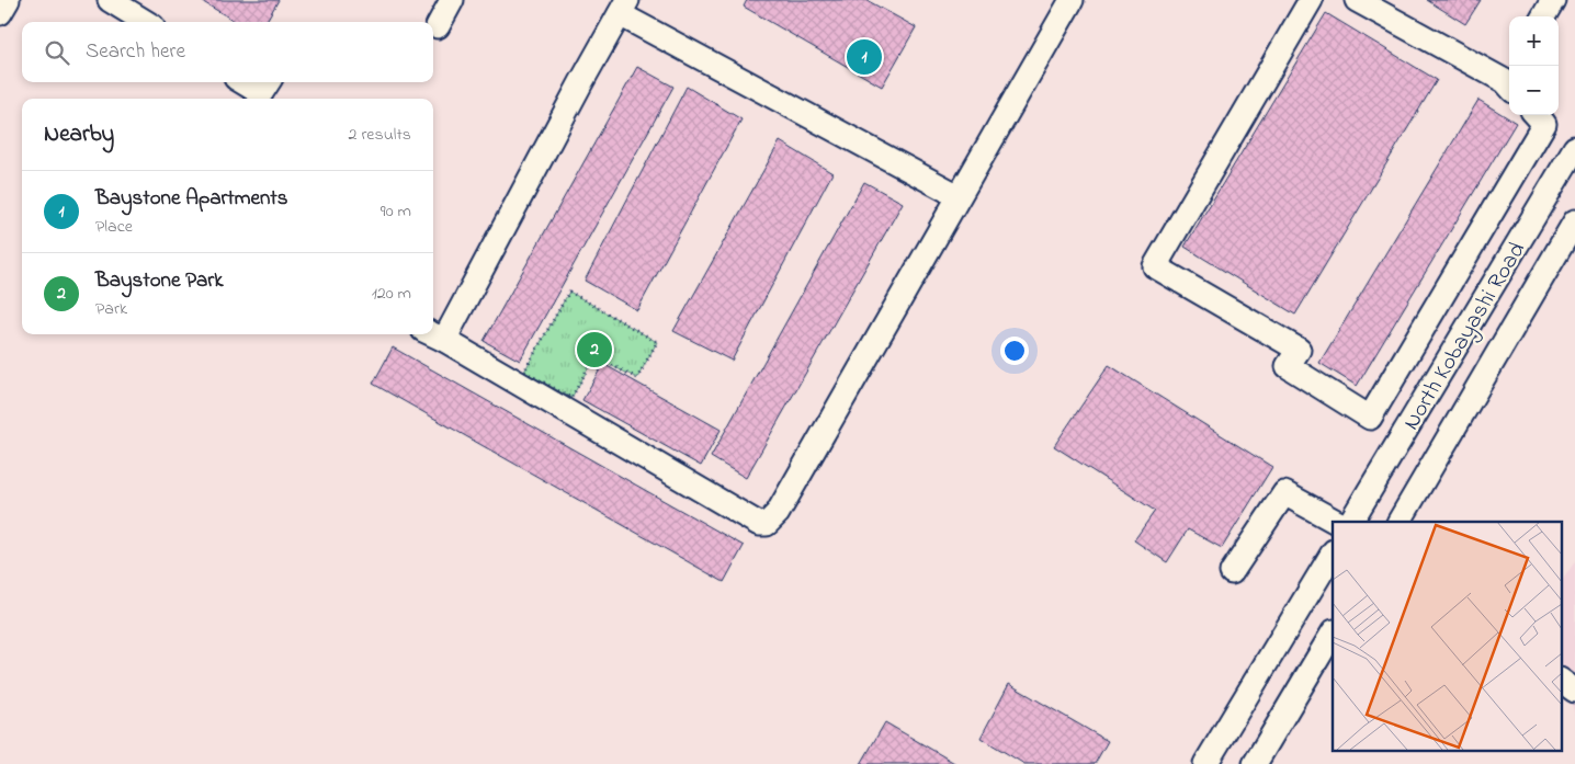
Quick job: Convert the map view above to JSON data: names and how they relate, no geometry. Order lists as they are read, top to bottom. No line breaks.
{"streets":{"street":["North Kobayashi Road"]},"page":{"map_buttons":["+","−"],"search":"Search here","pins":["1","2"],"heading":["Nearby","2 results"],"list":[{"mark":"1","name":"Baystone Apartments","note":"Place","value":"90 m"},{"mark":"2","name":"Baystone Park","note":"Park","value":"120 m"}]}}
